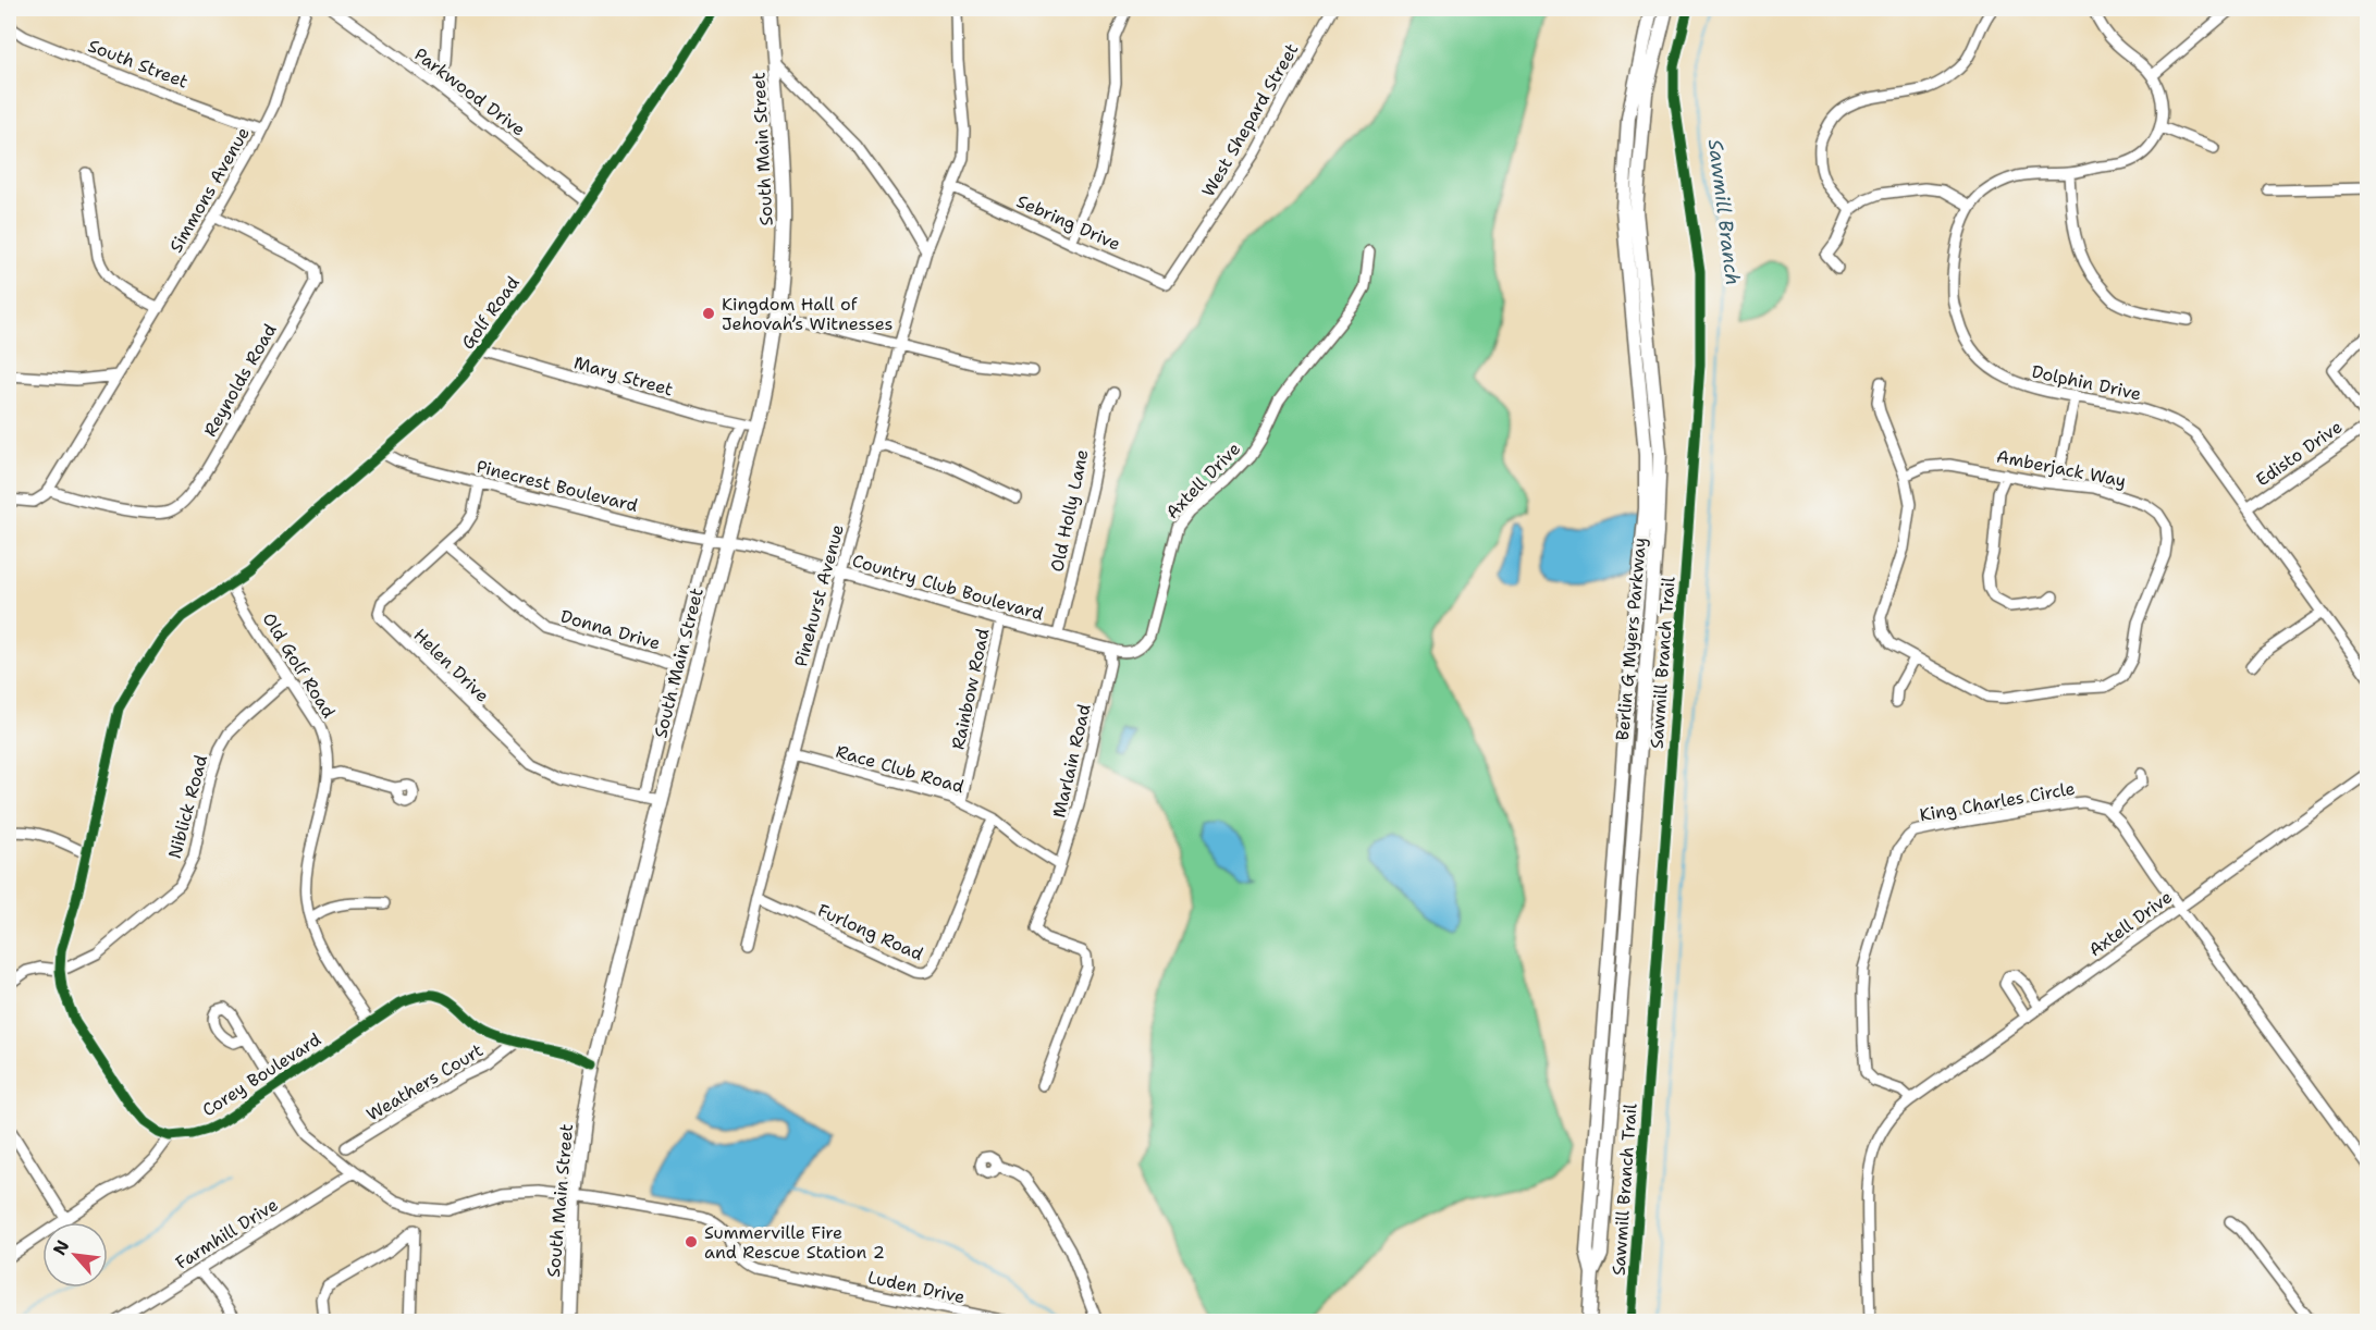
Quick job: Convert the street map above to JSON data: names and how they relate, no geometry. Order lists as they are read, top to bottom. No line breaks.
{"streets":{"main road":["South Main Street","Berlin G Myers Parkway"],"street":["South Street","Parkwood Drive","West Shepard Street","Simmons Avenue","Sebring Drive","Golf Road","Mary Street","Reynolds Road","Dolphin Drive","Edisto Drive","Amberjack Way","Axtell Drive","Pinecrest Boulevard","Old Holly Lane","Country Club Boulevard","Pinehurst Avenue","Donna Drive","Old Golf Road","Helen Drive","Rainbow Road","Marlain Road","Race Club Road","King Charles Circle","Niblick Road","Furlong Road","Corey Boulevard","Weathers Court","Farmhill Drive","Luden Drive"],"cycle path":["Sawmill Branch Trail"]},"crossings":[["South Street","Simmons Avenue"],["Parkwood Drive","Golf Road"],["West Shepard Street","Sebring Drive"],["South Main Street","Mary Street"],["South Main Street","Pinecrest Boulevard"],["South Main Street","Country Club Boulevard"],["South Main Street","Helen Drive"],["South Main Street","Corey Boulevard"],["South Main Street","Luden Drive"],["Simmons Avenue","Reynolds Road"],["Sebring Drive","Pinehurst Avenue"],["Golf Road","Mary Street"],["Golf Road","Pinecrest Boulevard"],["Golf Road","Old Golf Road"],["Dolphin Drive","Edisto Drive"],["Axtell Drive","Country Club Boulevard"],["Axtell Drive","Marlain Road"],["Axtell Drive","King Charles Circle"],["Pinecrest Boulevard","Country Club Boulevard"],["Pinecrest Boulevard","Helen Drive"],["Old Holly Lane","Country Club Boulevard"],["Country Club Boulevard","Pinehurst Avenue"],["Country Club Boulevard","Rainbow Road"],["Country Club Boulevard","Marlain Road"],["Pinehurst Avenue","Race Club Road"],["Pinehurst Avenue","Furlong Road"],["Donna Drive","Helen Drive"],["Old Golf Road","Niblick Road"],["Old Golf Road","Corey Boulevard"],["Rainbow Road","Race Club Road"],["Marlain Road","Race Club Road"],["Race Club Road","Furlong Road"],["Corey Boulevard","Weathers Court"],["Corey Boulevard","Luden Drive"],["Farmhill Drive","Luden Drive"]],"water":["Sawmill Branch"],"places":["Kingdom Hall of Jehovah’s Witnesses","Summerville Fire and Rescue Station 2"],"north":"top left"}
